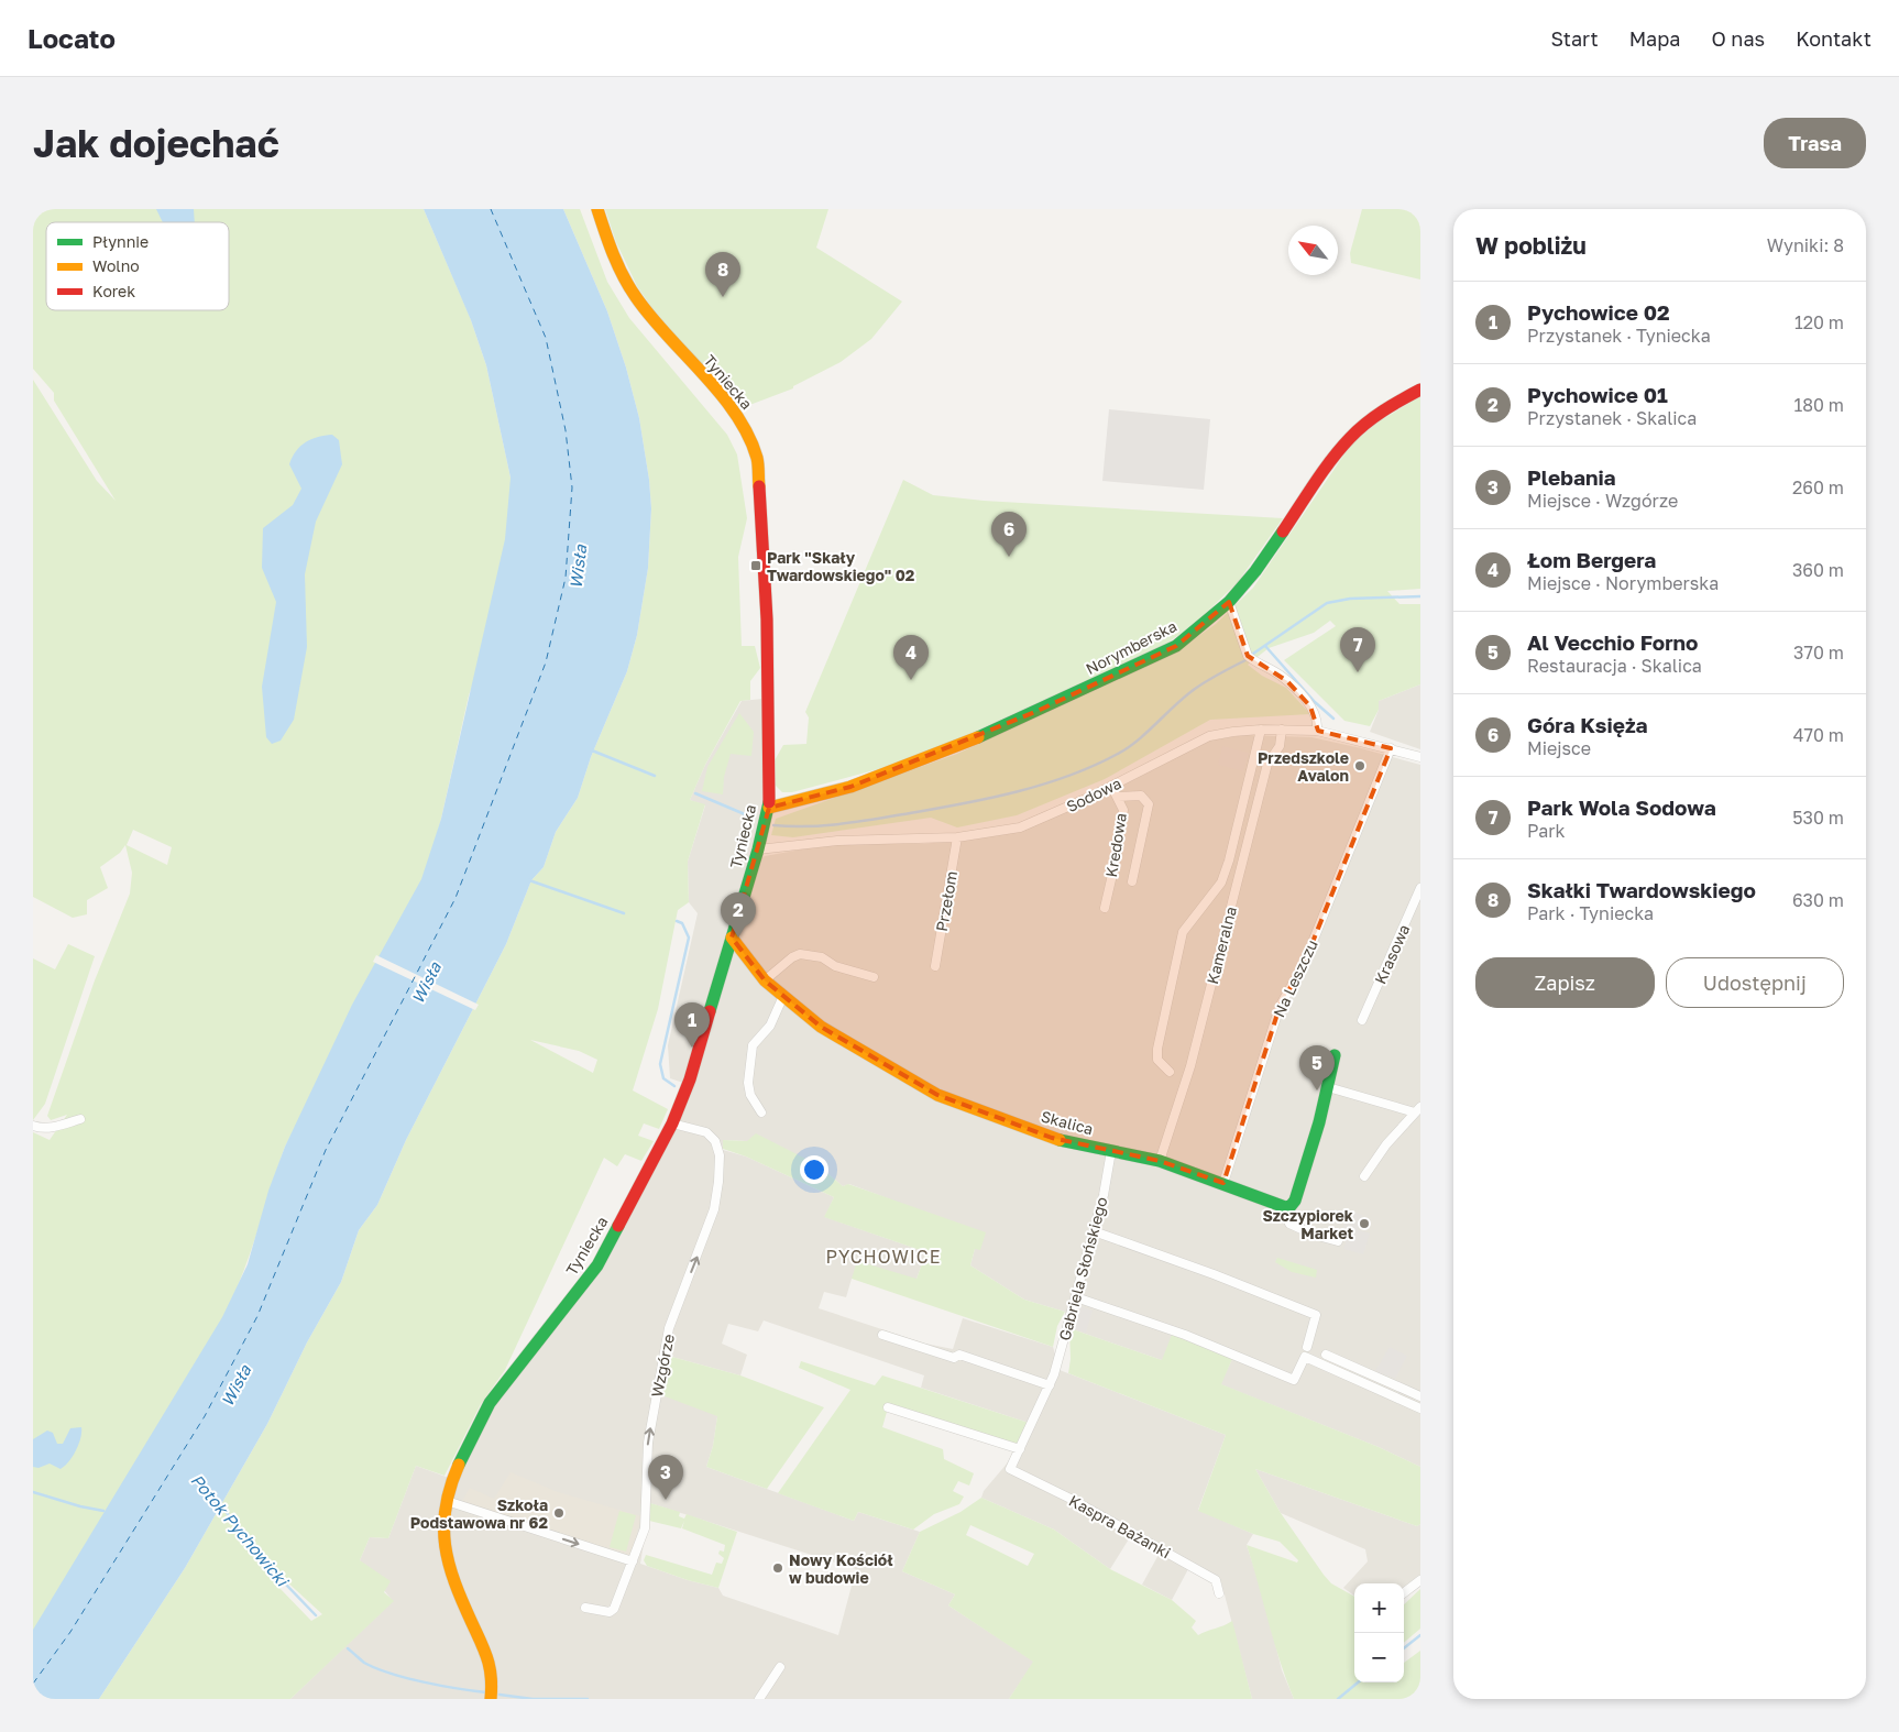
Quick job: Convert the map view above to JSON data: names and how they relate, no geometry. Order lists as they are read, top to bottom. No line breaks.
{"streets":{"street":["Tyniecka","Norymberska","Sodowa","Kredowa","Przełom","Kameralna","Krasowa","Na Leszczu","Skalica","Gabriela Słońskiego","Wzgórze","Kaspra Bażanki"]},"crossings":[["Tyniecka","Norymberska"],["Tyniecka","Sodowa"],["Tyniecka","Skalica"],["Tyniecka","Wzgórze"],["Sodowa","Kredowa"],["Sodowa","Przełom"],["Sodowa","Kameralna"],["Sodowa","Na Leszczu"],["Kameralna","Skalica"],["Na Leszczu","Skalica"],["Skalica","Gabriela Słońskiego"],["Gabriela Słońskiego","Kaspra Bażanki"]],"one_way":["Wzgórze"],"districts":["PYCHOWICE"],"water":["Wisła","Potok Pychowicki"],"places":{"transit":["Park \"Skały Twardowskiego\" 02"],"other":["Przedszkole Avalon","Szczypiorek Market","Szkoła Podstawowa nr 62","Nowy Kościół w budowie"]},"legend":["Płynnie","Wolno","Korek"],"north":"top left","page":{"header":"Locato","nav":["Start","Mapa","O nas","Kontakt"],"buttons":["Trasa",["Zapisz","Udostępnij"]],"title":"Jak dojechać","heading":["W pobliżu","Wyniki: 8"],"pins":["8","6","7","4","2","1","5","3"],"list":[{"mark":"1","name":"Pychowice 02","note":"Przystanek · Tyniecka","value":"120 m"},{"mark":"2","name":"Pychowice 01","note":"Przystanek · Skalica","value":"180 m"},{"mark":"3","name":"Plebania","note":"Miejsce · Wzgórze","value":"260 m"},{"mark":"4","name":"Łom Bergera","note":"Miejsce · Norymberska","value":"360 m"},{"mark":"5","name":"Al Vecchio Forno","note":"Restauracja · Skalica","value":"370 m"},{"mark":"6","name":"Góra Księża","note":"Miejsce","value":"470 m"},{"mark":"7","name":"Park Wola Sodowa","note":"Park","value":"530 m"},{"mark":"8","name":"Skałki Twardowskiego","note":"Park · Tyniecka","value":"630 m"}],"map_buttons":["+","−"]}}
